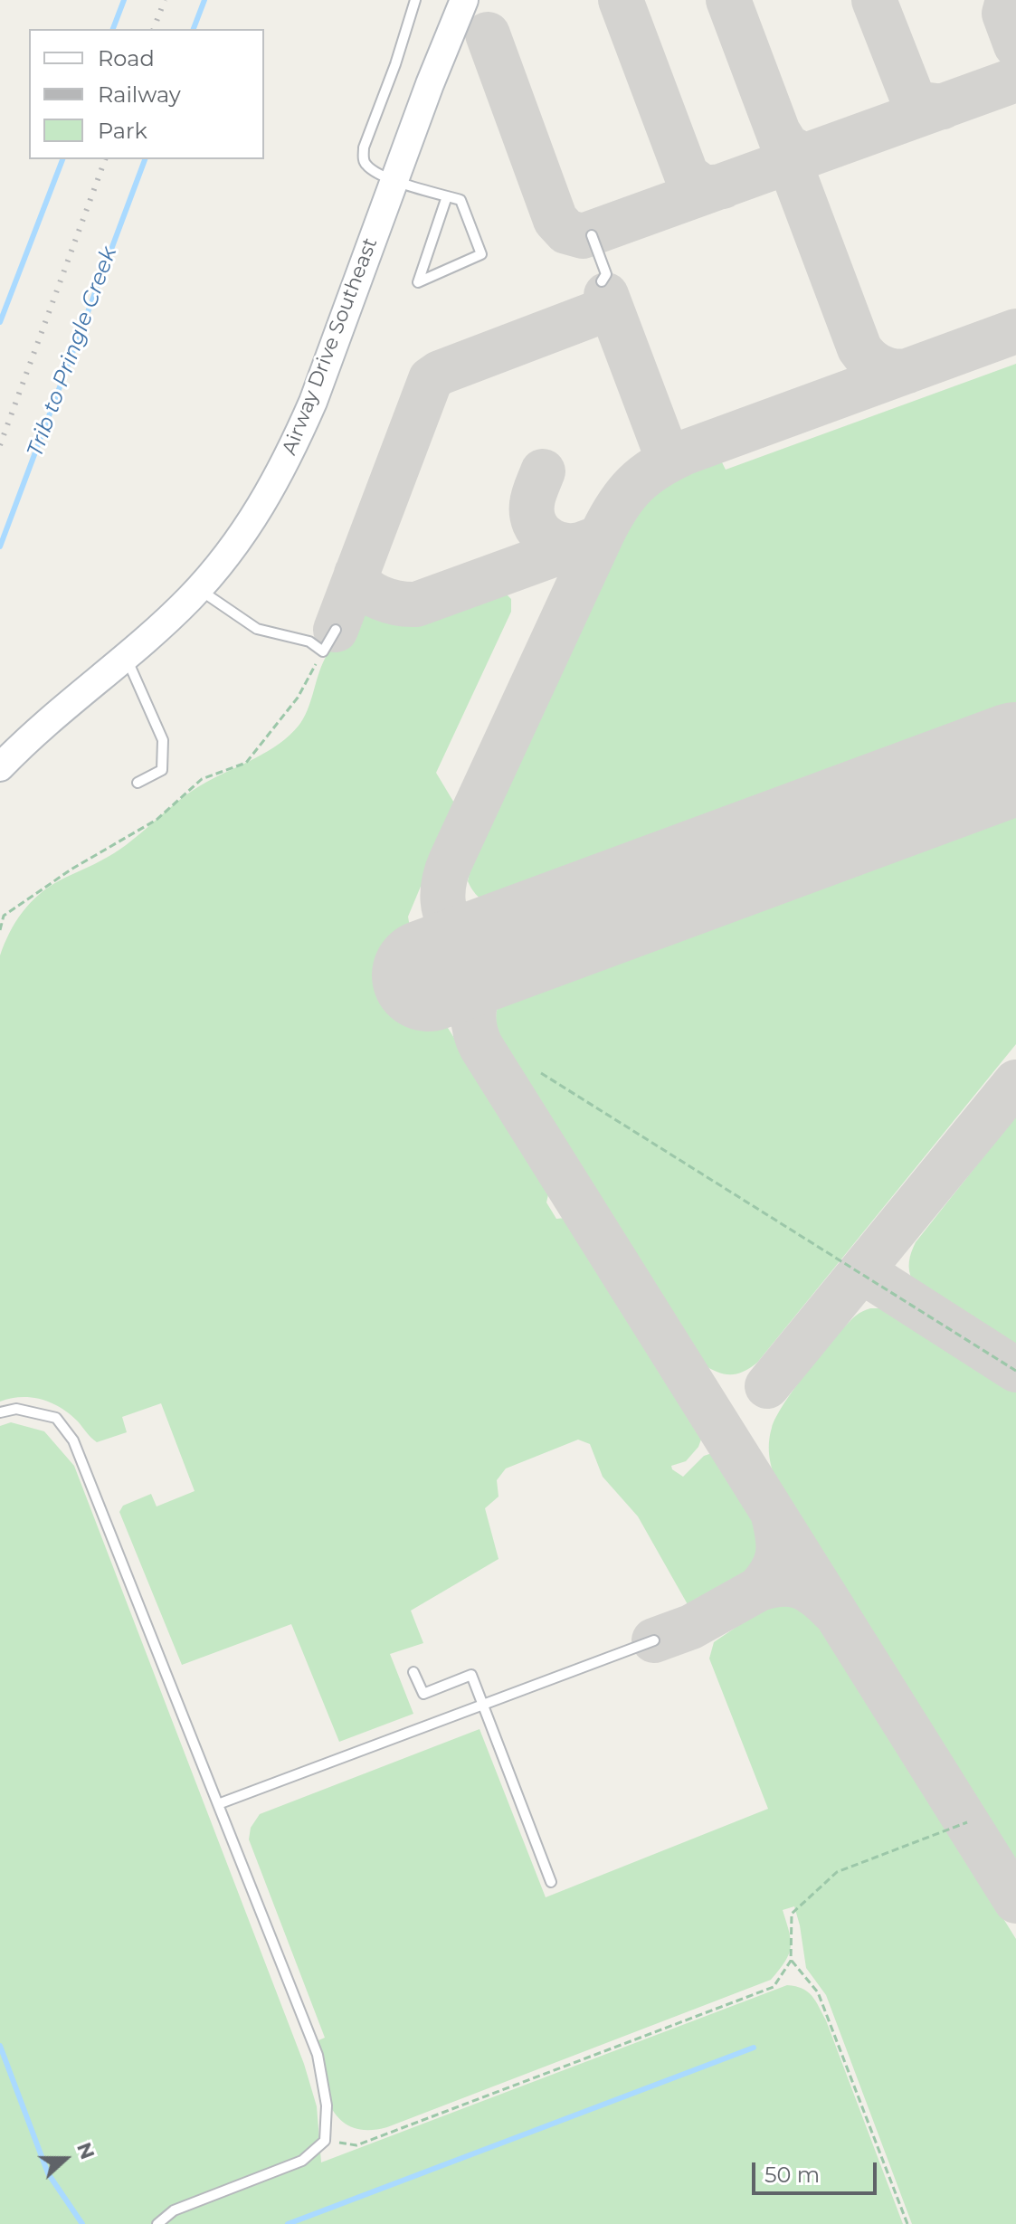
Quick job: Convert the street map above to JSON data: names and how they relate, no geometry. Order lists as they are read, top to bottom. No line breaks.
{"streets":{"street":["Airway Drive Southeast"]},"water":["Trib to Pringle Creek"],"legend":["Road","Railway","Park"],"scale_bar":"50 m","north":"right"}
